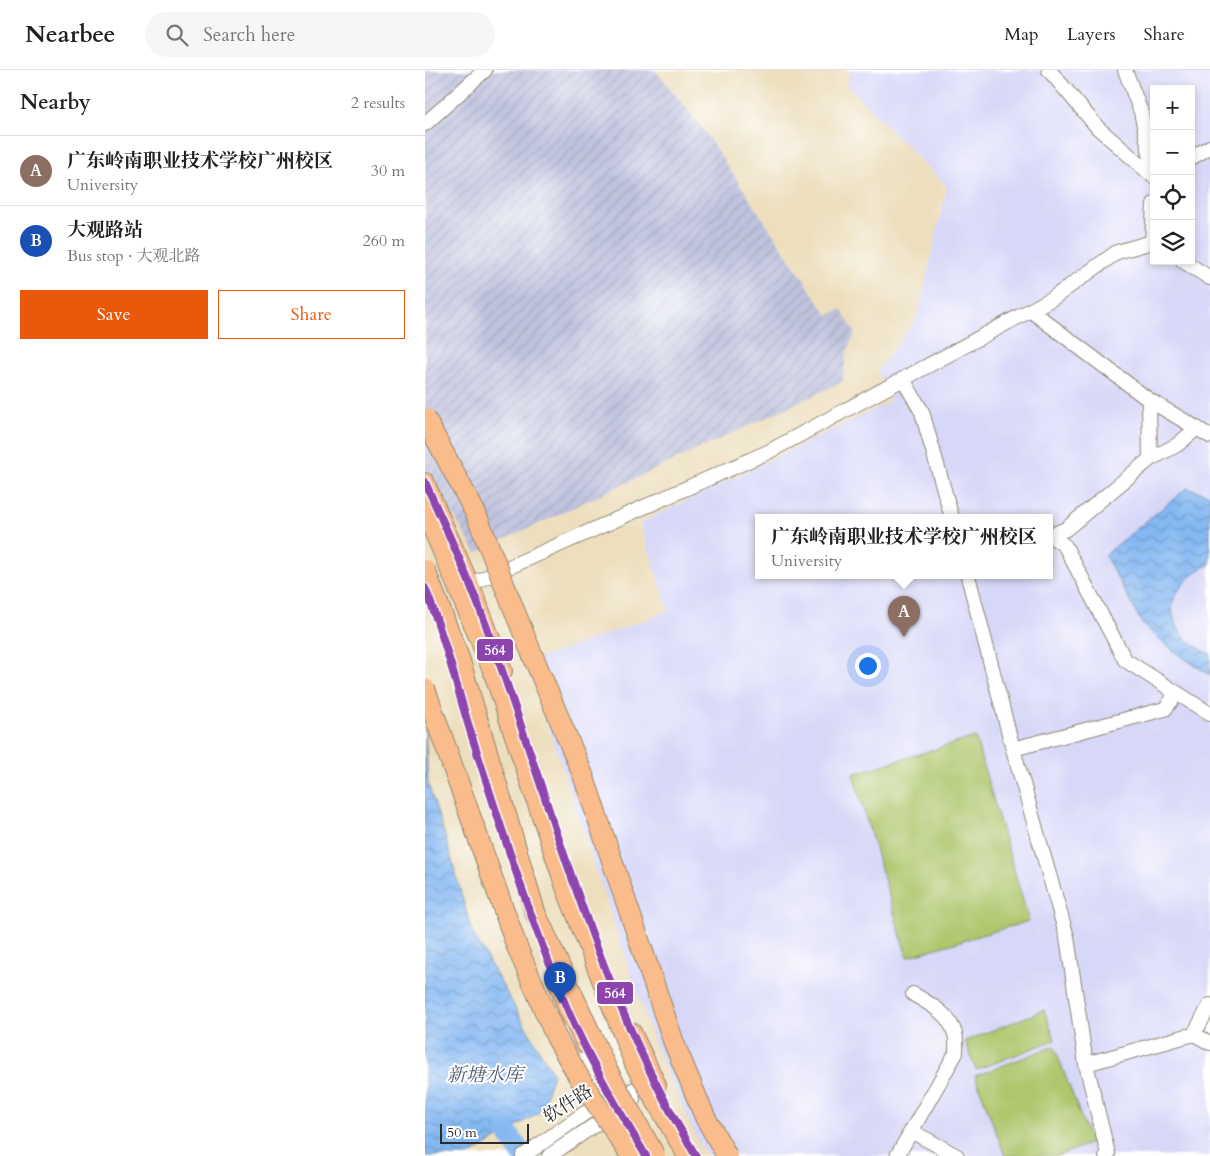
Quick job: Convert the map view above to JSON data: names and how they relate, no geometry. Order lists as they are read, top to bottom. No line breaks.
{"streets":{"street":["软件路"]},"water":["新塘水库"],"lines":["transit line 564"],"scale_bar":"50 m","page":{"header":"Nearbee","search":"Search here","nav":["Map","Layers","Share"],"heading":["Nearby","2 results"],"map_buttons":["+","−"],"list":[{"mark":"A","name":"广东岭南职业技术学校广州校区","note":"University","value":"30 m"},{"mark":"B","name":"大观路站","note":"Bus stop · 大观北路","value":"260 m"}],"buttons":["Save","Share"],"popup":["广东岭南职业技术学校广州校区","University"],"pins":["A","B"],"scale":"50 m"}}
